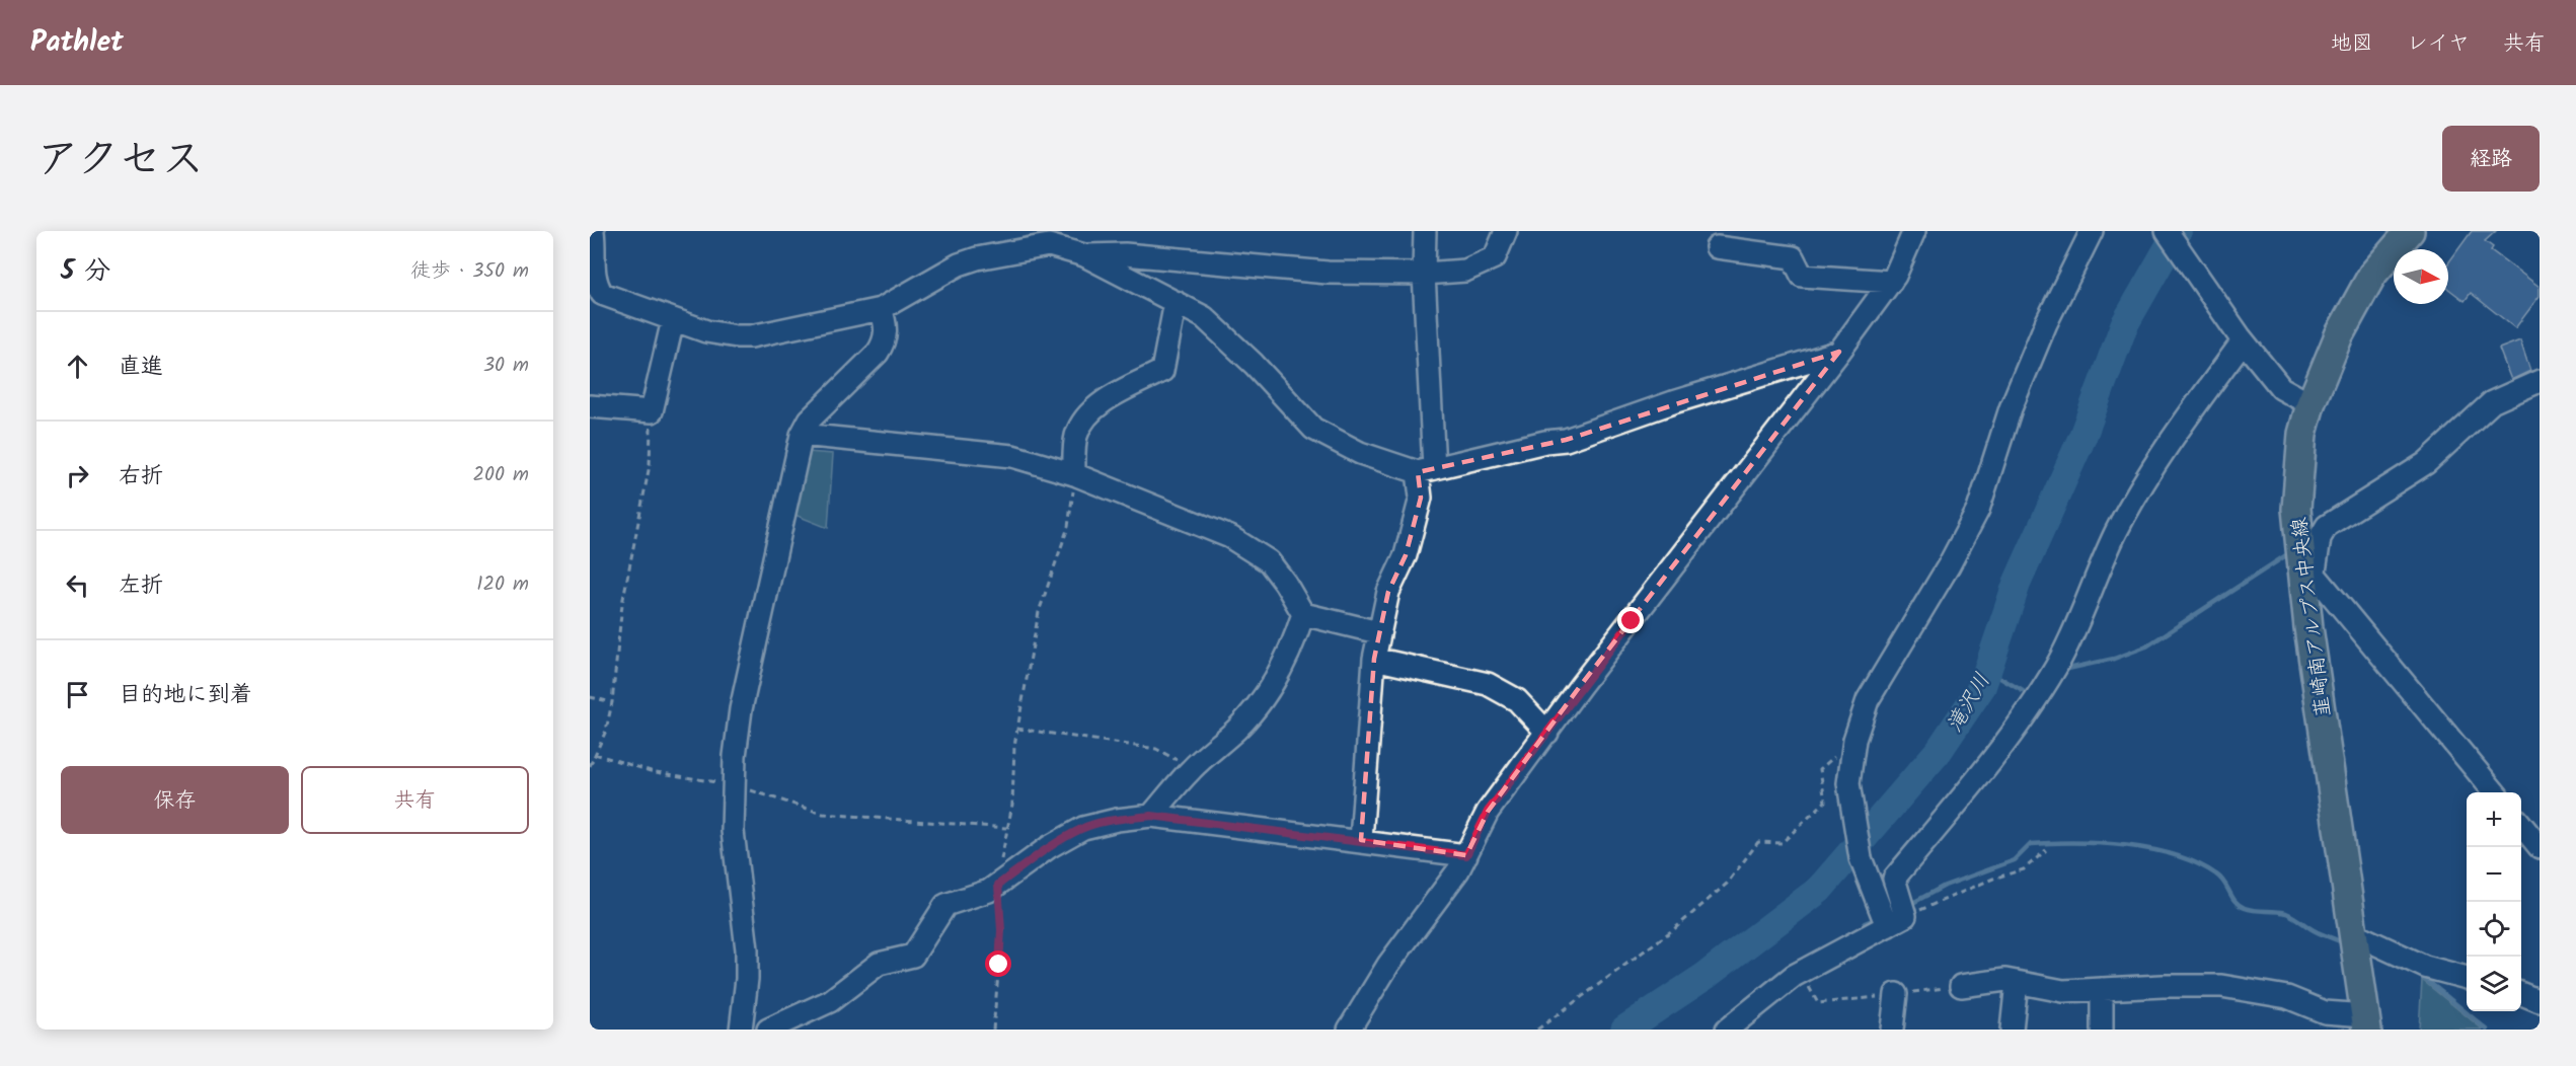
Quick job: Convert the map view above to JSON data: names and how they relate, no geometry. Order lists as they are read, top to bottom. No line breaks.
{"streets":{"main road":["韮崎南アルプス中央線"]},"water":["滝沢川"],"north":"right","page":{"header":"Pathlet","nav":["地図","レイヤ","共有"],"title":"アクセス","buttons":["経路",["保存","共有"]],"heading":["5 分","徒歩 · 350 m"],"list":[["直進","30 m"],["右折","200 m"],["左折","120 m"],"目的地に到着"],"map_buttons":["+","−"]}}
